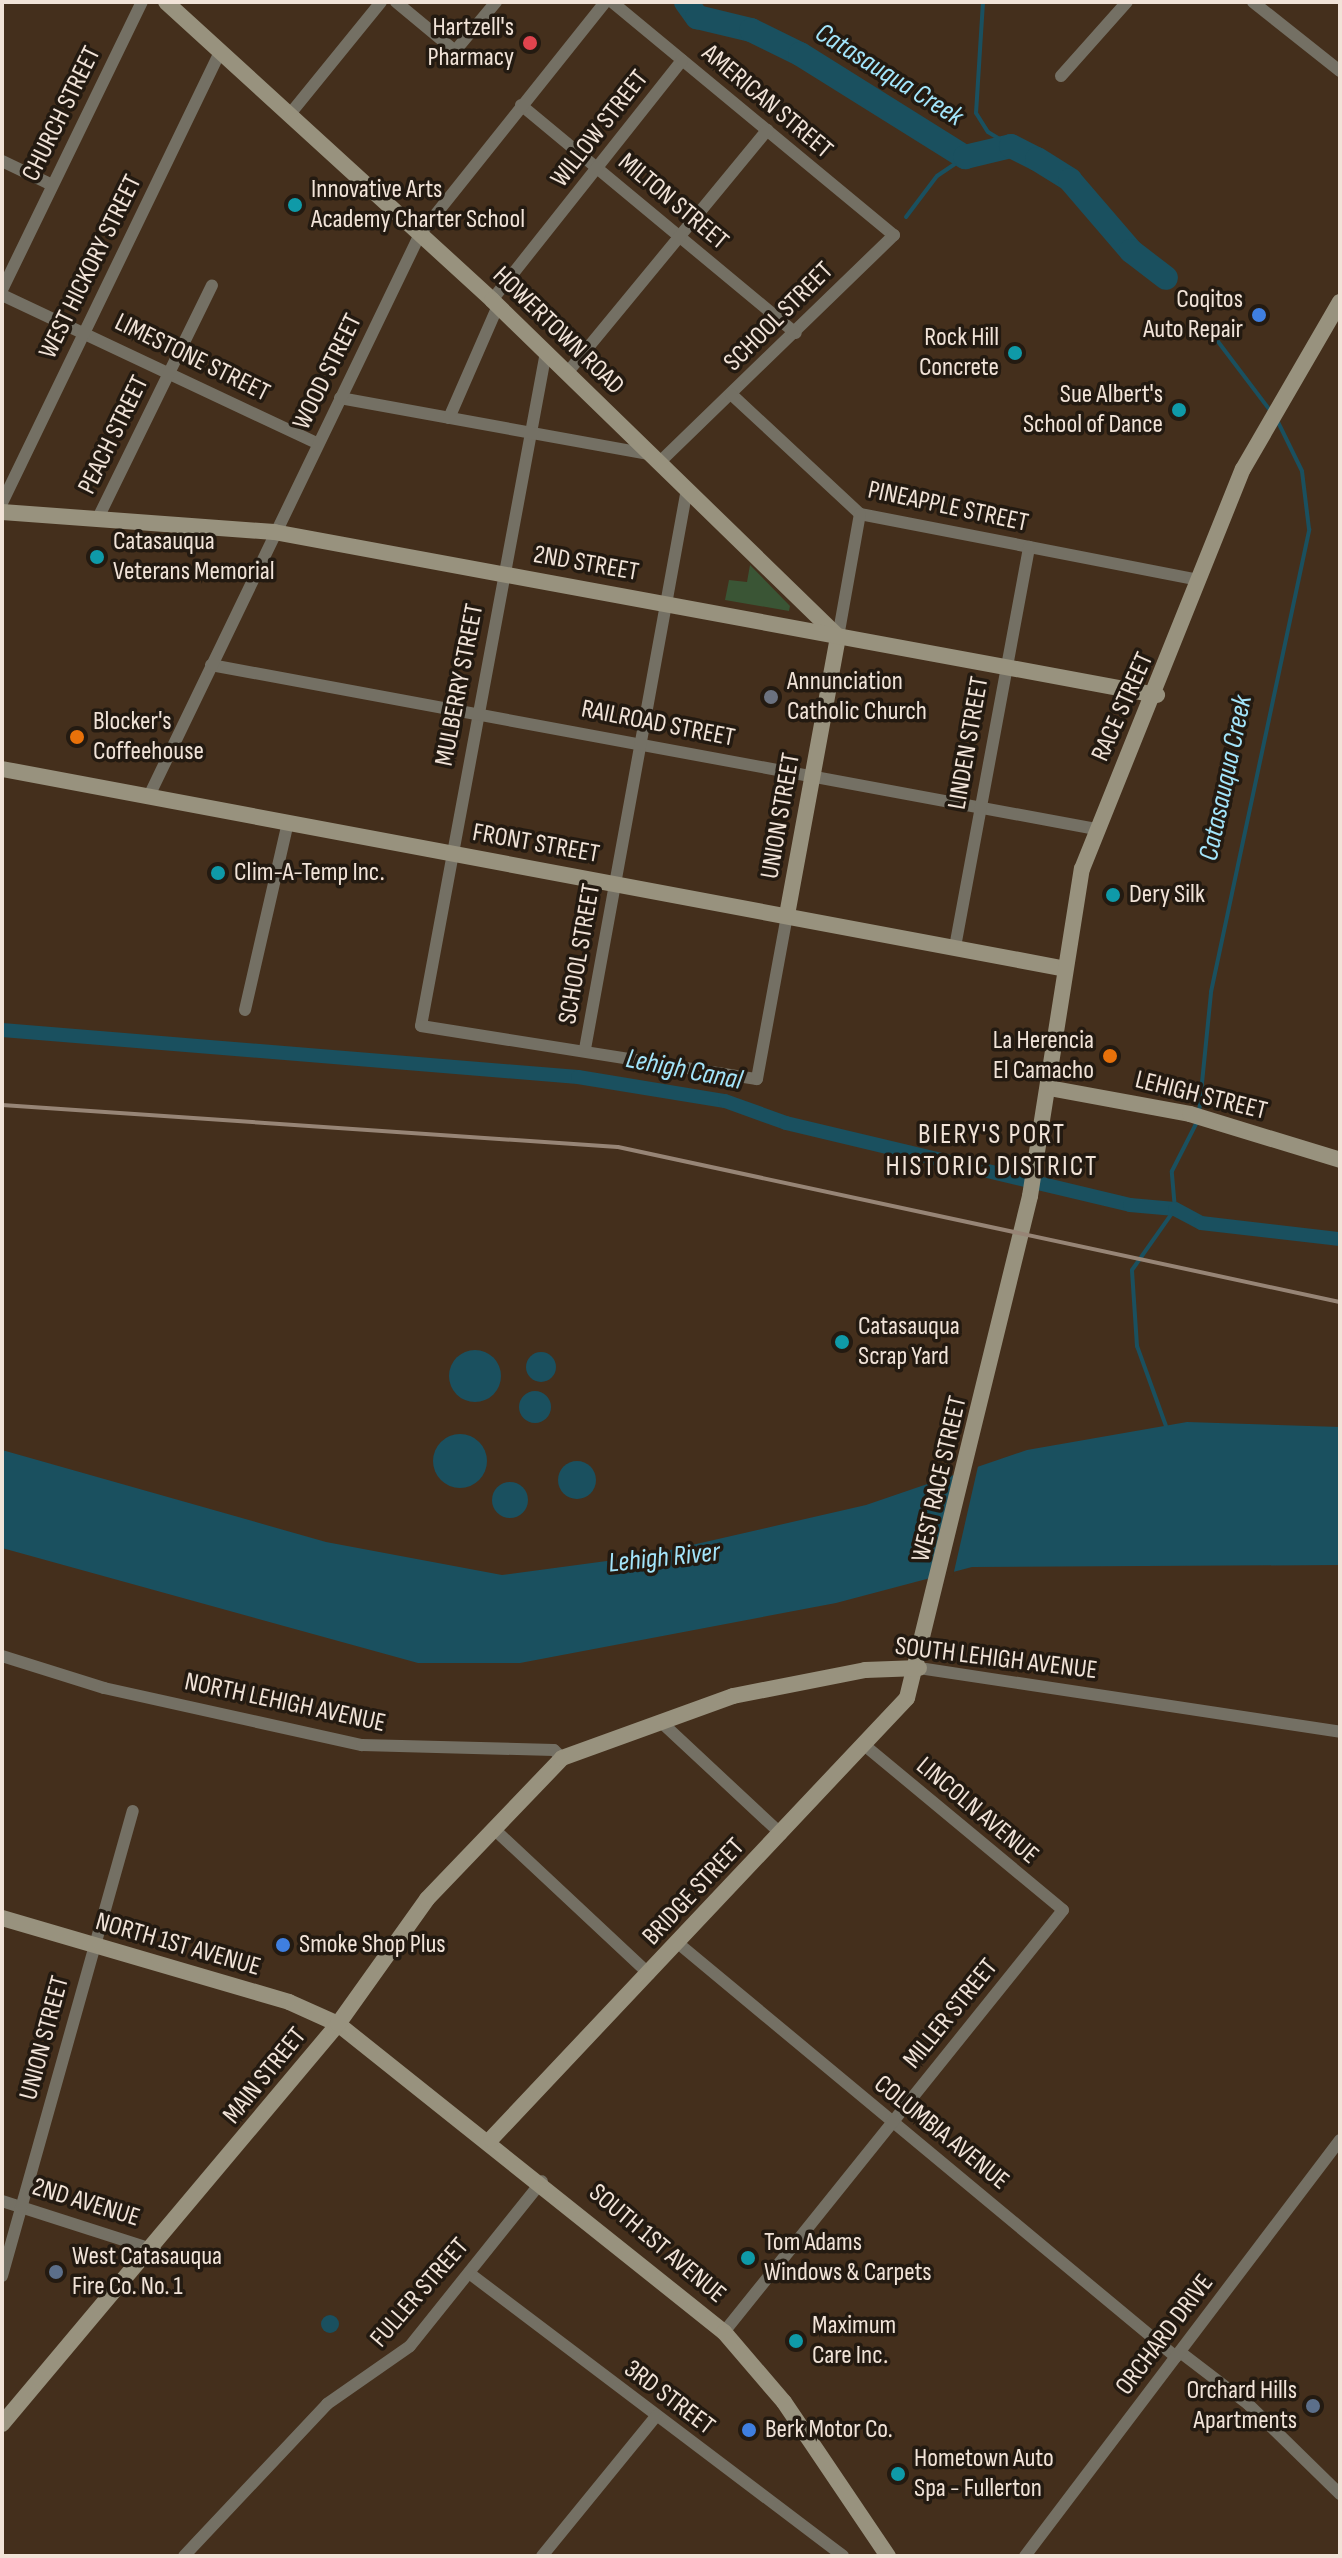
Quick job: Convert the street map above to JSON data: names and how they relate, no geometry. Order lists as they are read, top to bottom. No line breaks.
{"streets":{"main road":["HOWERTOWN ROAD","2ND STREET","RACE STREET","UNION STREET","FRONT STREET","LEHIGH STREET","WEST RACE STREET","SOUTH LEHIGH AVENUE","BRIDGE STREET","NORTH 1ST AVENUE","MAIN STREET","SOUTH 1ST AVENUE"],"street":["AMERICAN STREET","CHURCH STREET","WILLOW STREET","MILTON STREET","WEST HICKORY STREET","SCHOOL STREET","LIMESTONE STREET","WOOD STREET","PEACH STREET","PINEAPPLE STREET","MULBERRY STREET","RAILROAD STREET","LINDEN STREET","NORTH LEHIGH AVENUE","LINCOLN AVENUE","MILLER STREET","COLUMBIA AVENUE","2ND AVENUE","FULLER STREET","ORCHARD DRIVE","3RD STREET"]},"crossings":[["AMERICAN STREET","WILLOW STREET"],["AMERICAN STREET","SCHOOL STREET"],["CHURCH STREET","LIMESTONE STREET"],["WILLOW STREET","MILTON STREET"],["WILLOW STREET","HOWERTOWN ROAD"],["MILTON STREET","SCHOOL STREET"],["MILTON STREET","WOOD STREET"],["WEST HICKORY STREET","HOWERTOWN ROAD"],["WEST HICKORY STREET","LIMESTONE STREET"],["SCHOOL STREET","HOWERTOWN ROAD"],["SCHOOL STREET","PINEAPPLE STREET"],["SCHOOL STREET","2ND STREET"],["SCHOOL STREET","MULBERRY STREET"],["SCHOOL STREET","RAILROAD STREET"],["SCHOOL STREET","UNION STREET"],["SCHOOL STREET","FRONT STREET"],["HOWERTOWN ROAD","WOOD STREET"],["HOWERTOWN ROAD","2ND STREET"],["HOWERTOWN ROAD","MULBERRY STREET"],["HOWERTOWN ROAD","UNION STREET"],["LIMESTONE STREET","WOOD STREET"],["LIMESTONE STREET","PEACH STREET"],["WOOD STREET","2ND STREET"],["WOOD STREET","RAILROAD STREET"],["WOOD STREET","FRONT STREET"],["PEACH STREET","2ND STREET"],["PINEAPPLE STREET","RACE STREET"],["PINEAPPLE STREET","LINDEN STREET"],["PINEAPPLE STREET","UNION STREET"],["2ND STREET","MULBERRY STREET"],["2ND STREET","RACE STREET"],["2ND STREET","LINDEN STREET"],["2ND STREET","UNION STREET"],["MULBERRY STREET","RAILROAD STREET"],["MULBERRY STREET","UNION STREET"],["MULBERRY STREET","FRONT STREET"],["RACE STREET","RAILROAD STREET"],["RACE STREET","FRONT STREET"],["RACE STREET","LEHIGH STREET"],["RACE STREET","WEST RACE STREET"],["RAILROAD STREET","LINDEN STREET"],["RAILROAD STREET","UNION STREET"],["LINDEN STREET","FRONT STREET"],["UNION STREET","FRONT STREET"],["UNION STREET","NORTH 1ST AVENUE"],["UNION STREET","2ND AVENUE"],["WEST RACE STREET","SOUTH LEHIGH AVENUE"],["WEST RACE STREET","BRIDGE STREET"],["SOUTH LEHIGH AVENUE","NORTH LEHIGH AVENUE"],["SOUTH LEHIGH AVENUE","BRIDGE STREET"],["SOUTH LEHIGH AVENUE","MAIN STREET"],["NORTH LEHIGH AVENUE","MAIN STREET"],["LINCOLN AVENUE","BRIDGE STREET"],["LINCOLN AVENUE","MILLER STREET"],["BRIDGE STREET","COLUMBIA AVENUE"],["BRIDGE STREET","SOUTH 1ST AVENUE"],["NORTH 1ST AVENUE","MAIN STREET"],["NORTH 1ST AVENUE","SOUTH 1ST AVENUE"],["MILLER STREET","COLUMBIA AVENUE"],["MILLER STREET","SOUTH 1ST AVENUE"],["MAIN STREET","2ND AVENUE"],["MAIN STREET","SOUTH 1ST AVENUE"],["COLUMBIA AVENUE","ORCHARD DRIVE"],["SOUTH 1ST AVENUE","FULLER STREET"],["FULLER STREET","3RD STREET"]],"districts":["BIERY'S PORT HISTORIC DISTRICT"],"water":["Catasauqua Creek","Lehigh Canal","Lehigh River"],"places":["Hartzell's Pharmacy","Innovative Arts Academy Charter School","Coqitos Auto Repair","Rock Hill Concrete","Sue Albert's School of Dance","Catasauqua Veterans Memorial","Annunciation Catholic Church","Blocker's Coffeehouse","Clim-A-Temp Inc.","Dery Silk","La Herencia El Camacho","Catasauqua Scrap Yard","Smoke Shop Plus","Tom Adams Windows & Carpets","West Catasauqua Fire Co. No. 1","Maximum Care Inc.","Orchard Hills Apartments","Berk Motor Co.","Hometown Auto Spa - Fullerton"]}
